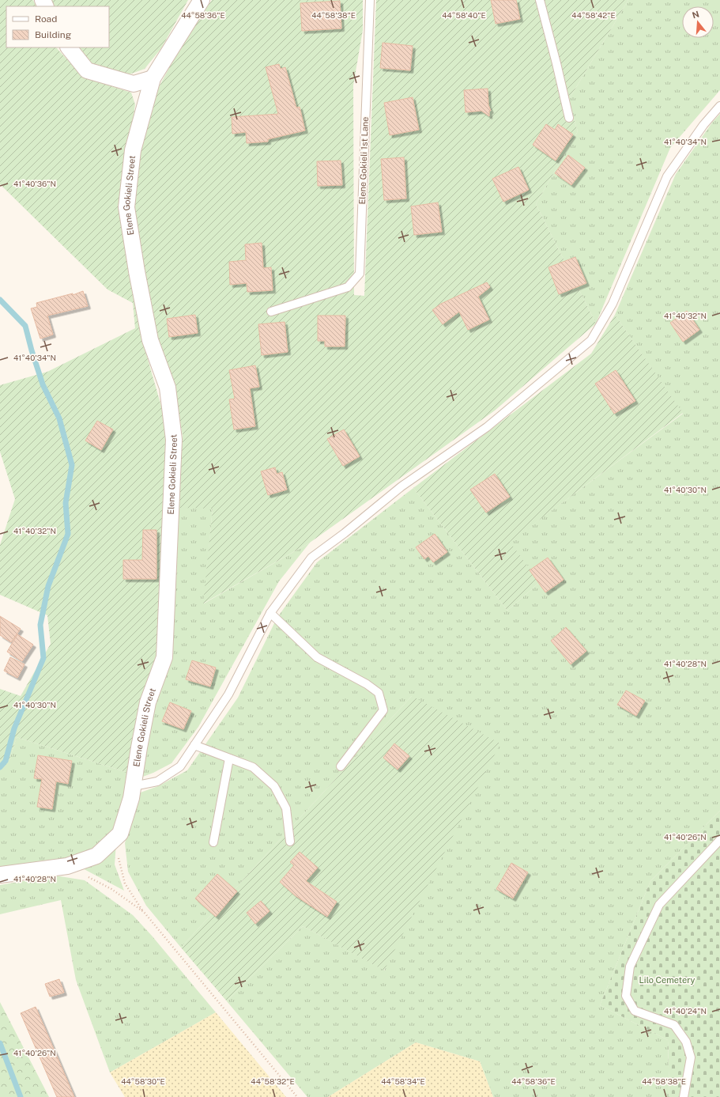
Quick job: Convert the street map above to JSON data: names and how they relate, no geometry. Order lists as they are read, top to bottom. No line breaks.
{"streets":{"street":["Elene Gokieli Street"],"lane":["Elene Gokieli 1st Lane"]},"parks":["Lilo Cemetery"],"legend":["Road","Building"],"north":"top","coordinates":["44°58'38\"E","44°58'36\"E","44°58'40\"E","44°58'42\"E","41°40'34\"N","41°40'36\"N","41°40'32\"N","41°40'30\"N","41°40'28\"N","41°40'26\"N","41°40'24\"N","44°58'30\"E","44°58'32\"E","44°58'34\"E"]}
